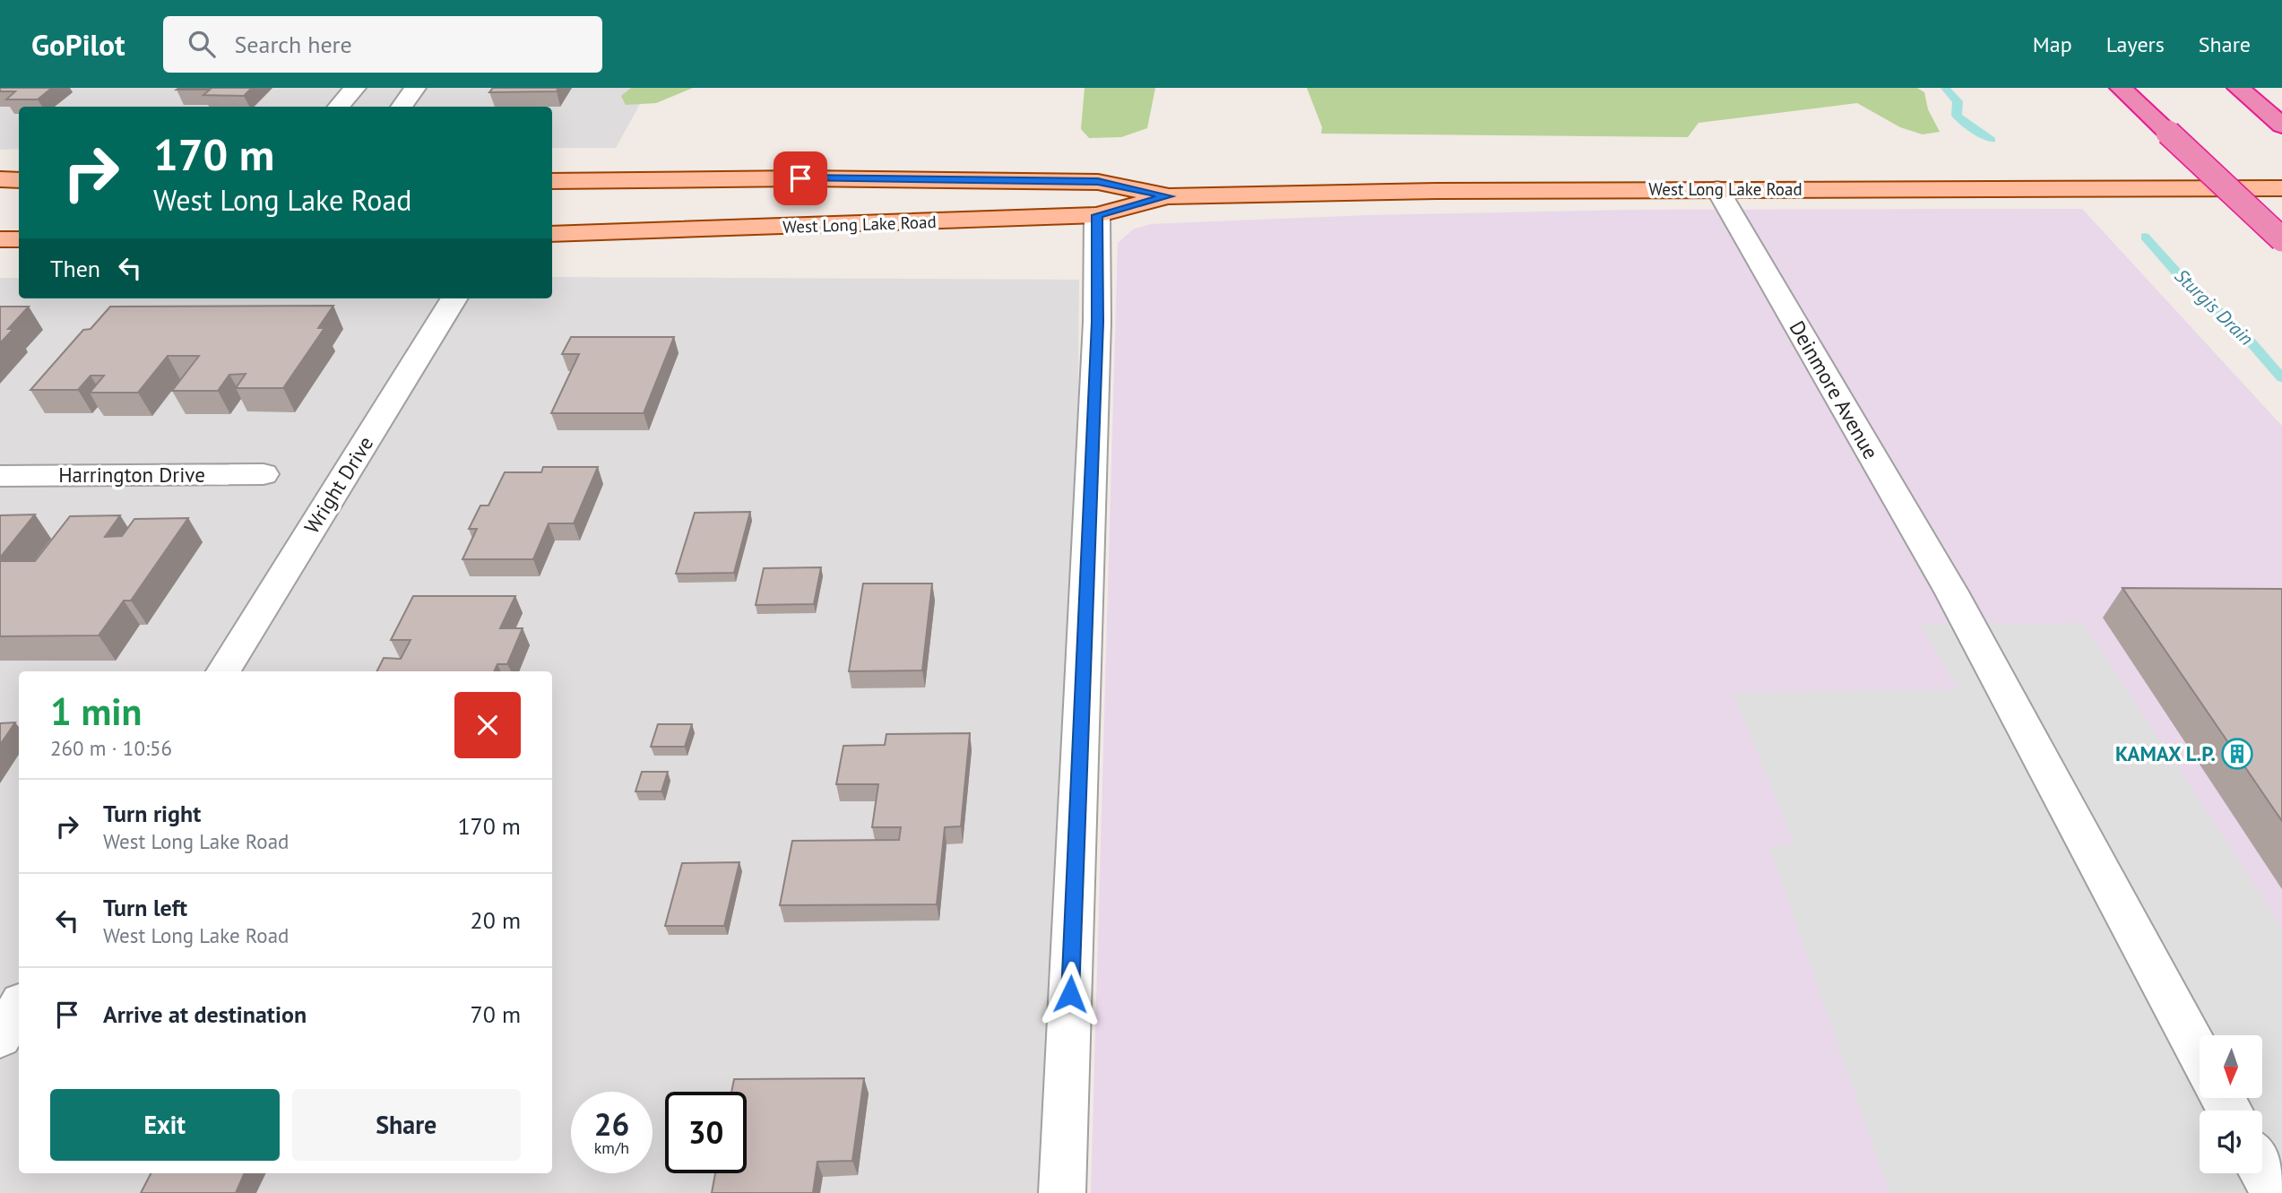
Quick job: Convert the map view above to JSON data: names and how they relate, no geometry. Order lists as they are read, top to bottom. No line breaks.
{"streets":{"main road":["West Long Lake Road"],"street":["Deinmore Avenue","Harrington Drive","Wright Drive"]},"crossings":[["West Long Lake Road","Deinmore Avenue"]],"water":["Sturgis Drain"],"places":{"building":["KAMAX L.P."]},"north":"bottom","page":{"header":"GoPilot","search":"Search here","nav":["Map","Layers","Share"],"turn":["170 m","West Long Lake Road"],"then":"Then","heading":["1 min","260 m · 10:56"],"list":[{"name":"Turn right","note":"West Long Lake Road","value":"170 m"},{"name":"Turn left","note":"West Long Lake Road","value":"20 m"},{"name":"Arrive at destination","value":"70 m"}],"buttons":["Exit","Share"],"speed":"26 km/h","limit":"30"}}
